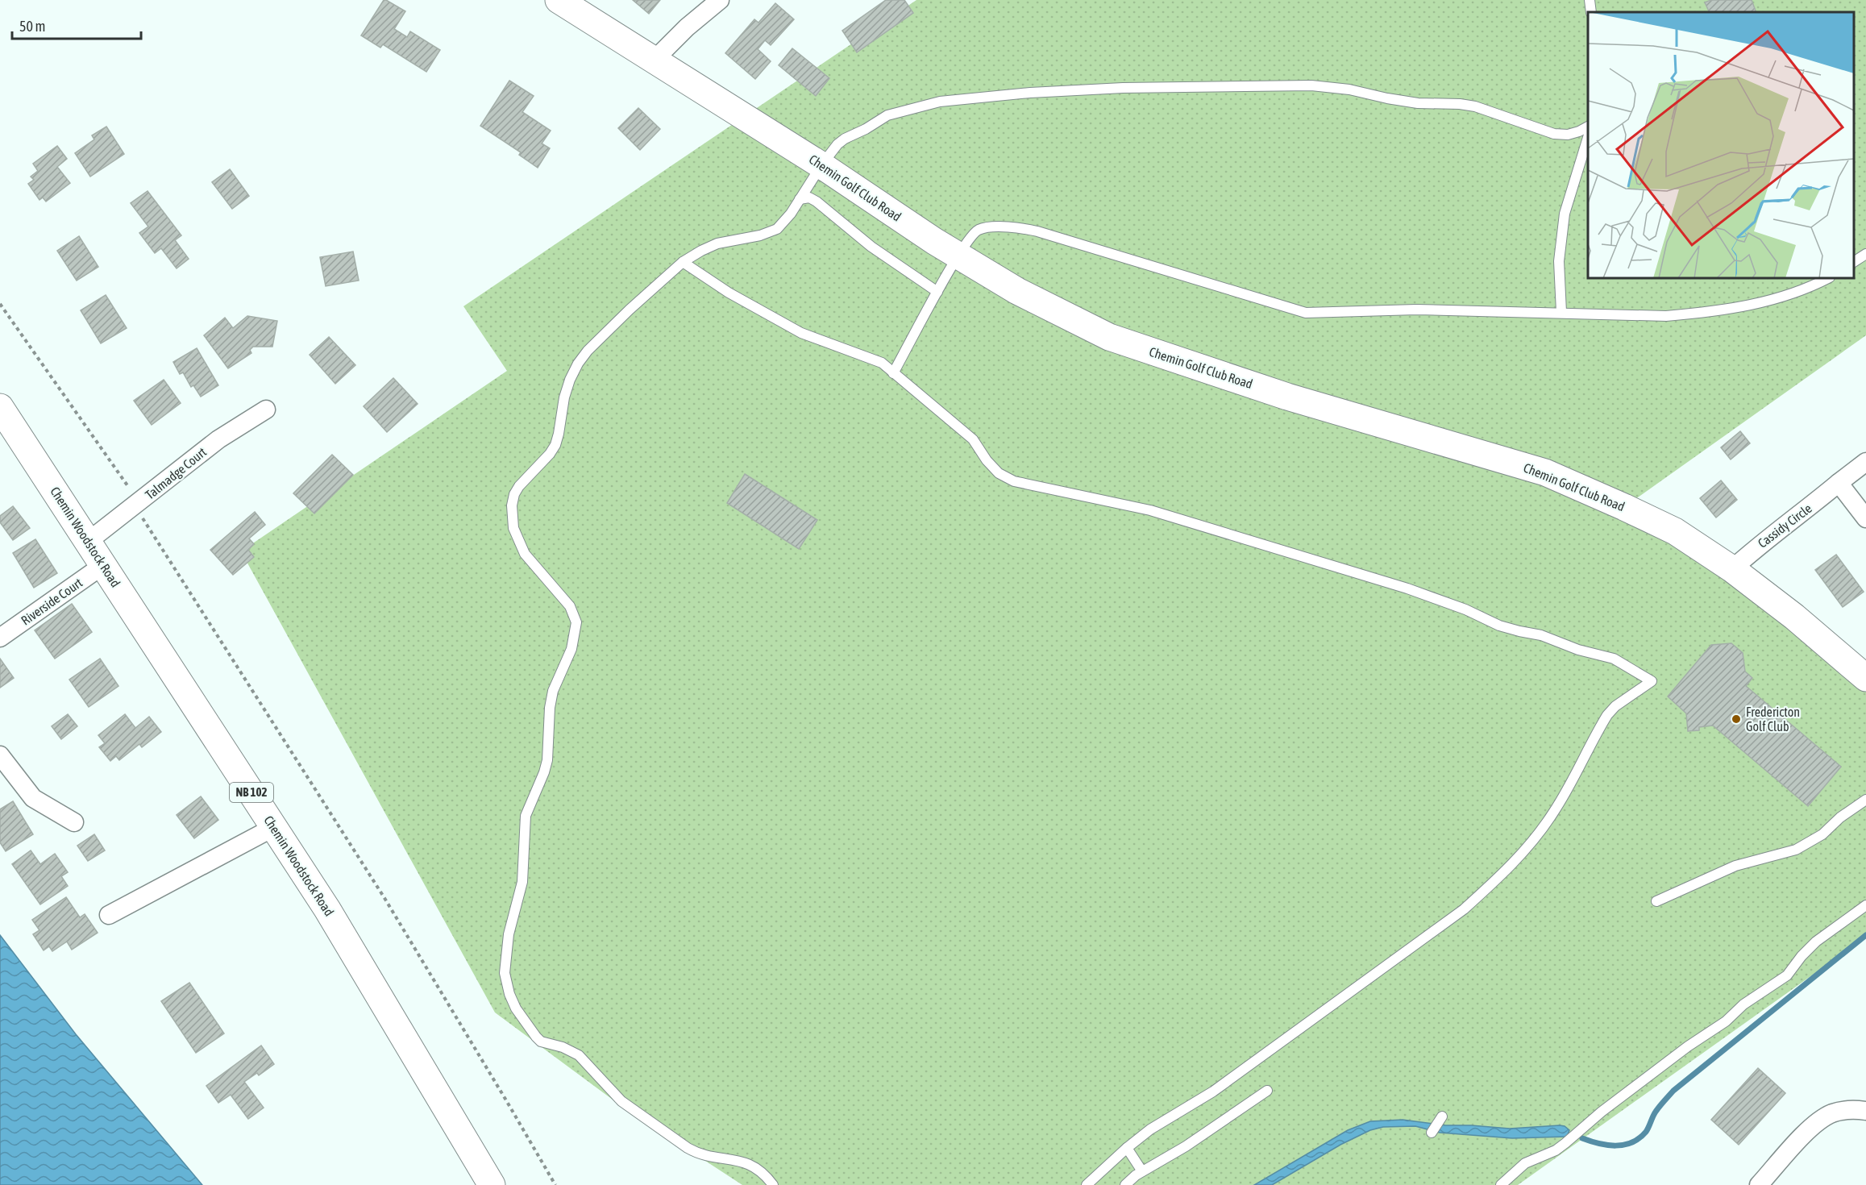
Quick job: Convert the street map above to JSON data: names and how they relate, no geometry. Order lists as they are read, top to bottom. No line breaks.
{"streets":{"street":["Chemin Golf Club Road","Talmadge Court","Cassidy Circle","Chemin Woodstock Road","Riverside Court","NB 102"]},"crossings":[["Chemin Golf Club Road","Cassidy Circle"],["Talmadge Court","Chemin Woodstock Road"],["Chemin Woodstock Road","Riverside Court"]],"places":["Fredericton Golf Club"],"scale_bar":"50 m"}
